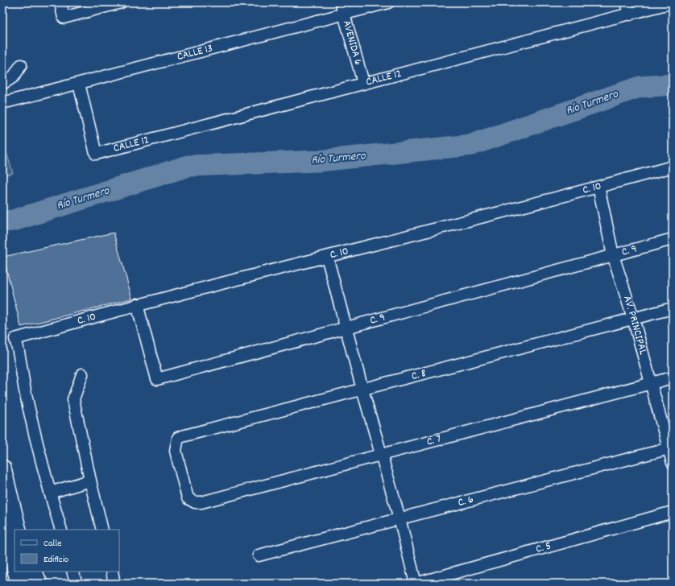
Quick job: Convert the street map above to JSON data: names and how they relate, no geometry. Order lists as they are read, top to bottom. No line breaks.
{"streets":{"street":["AVENIDA 6","CALLE 13","CALLE 12","C. 10","C. 9","AV. PRINCIPAL","C. 8","C. 7","C. 6","C. 5"]},"crossings":[["AVENIDA 6","CALLE 13"],["AVENIDA 6","CALLE 12"],["CALLE 13","CALLE 12"],["C. 10","C. 9"],["C. 10","AV. PRINCIPAL"],["C. 9","AV. PRINCIPAL"],["AV. PRINCIPAL","C. 8"],["AV. PRINCIPAL","C. 7"],["AV. PRINCIPAL","C. 6"],["C. 8","C. 7"]],"water":["Río Turmero"],"legend":["Calle","Edificio"]}
